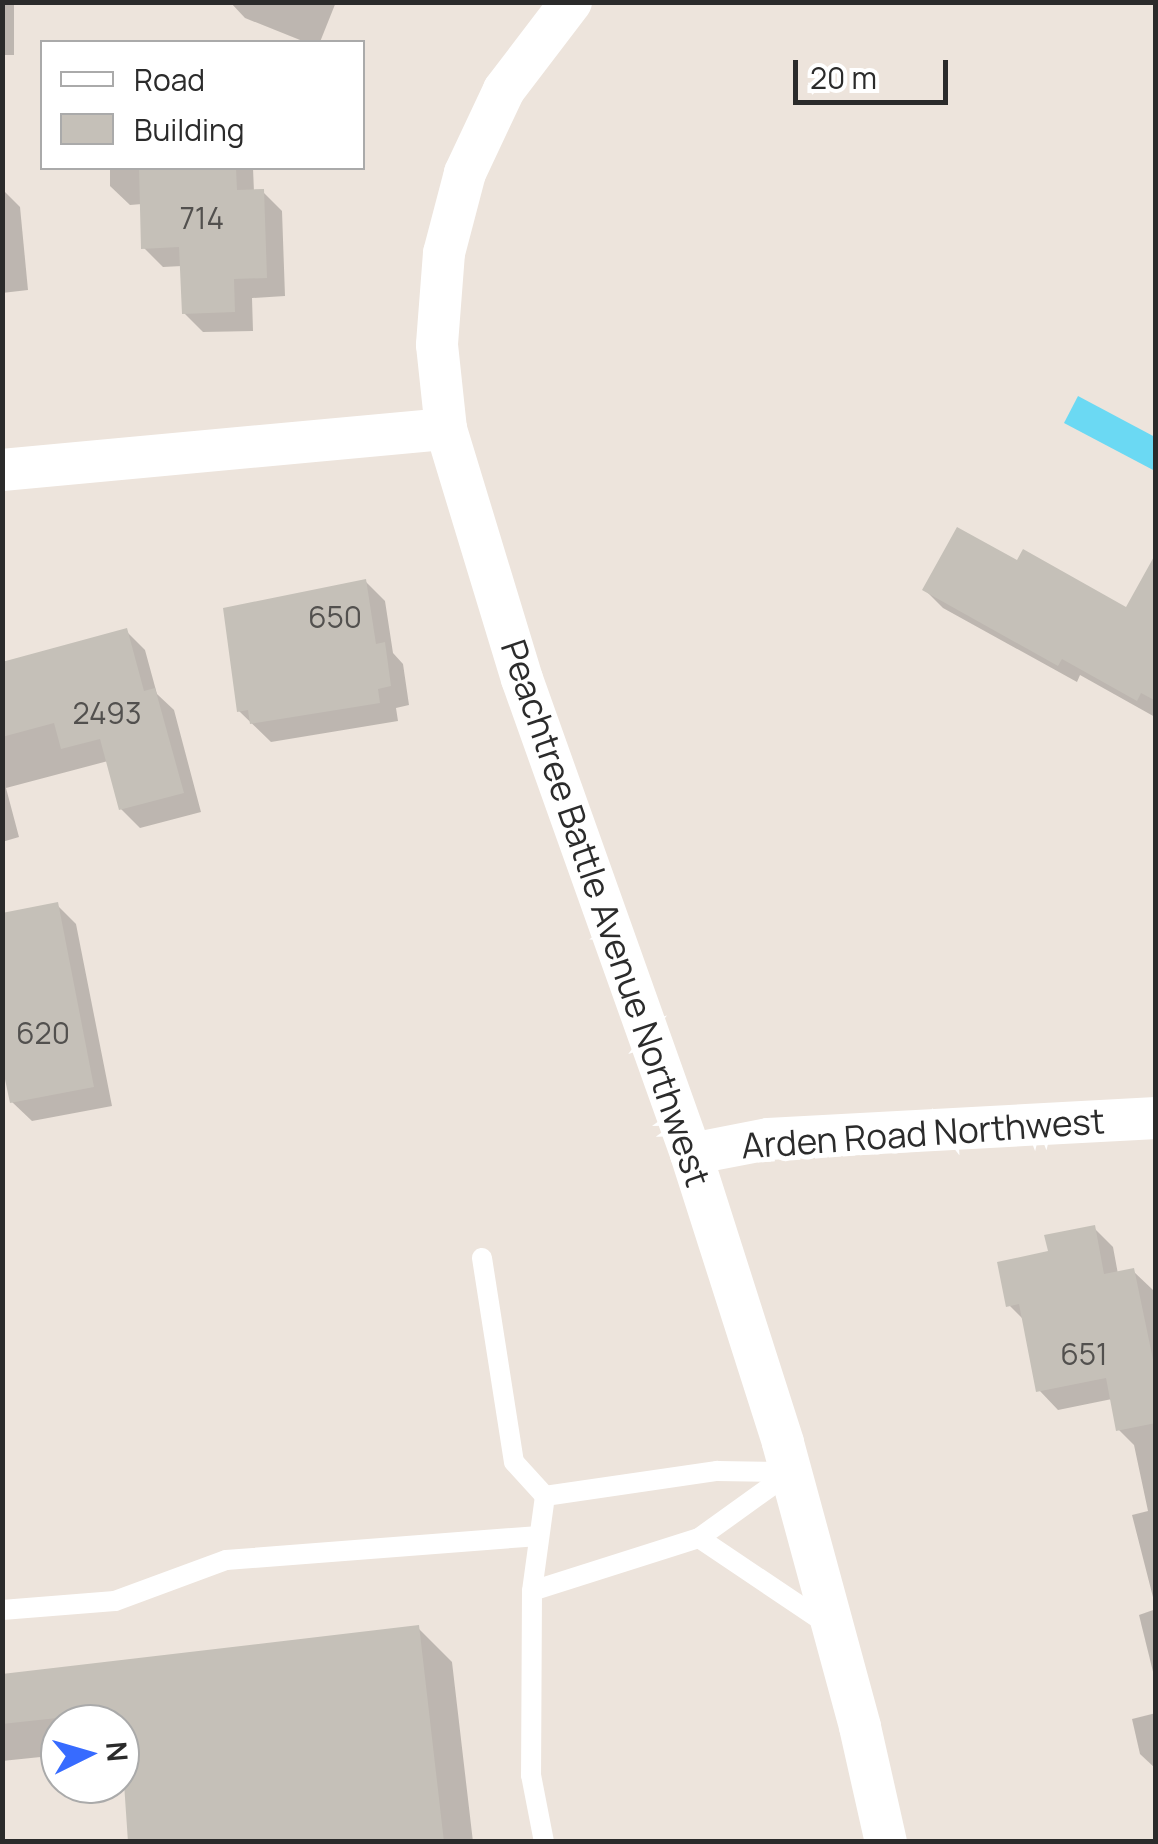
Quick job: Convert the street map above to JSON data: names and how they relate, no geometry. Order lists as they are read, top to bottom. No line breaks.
{"streets":{"street":["Peachtree Battle Avenue Northwest","Arden Road Northwest"]},"crossings":[["Peachtree Battle Avenue Northwest","Arden Road Northwest"]],"house_numbers":["714","650","2493","620","651"],"legend":["Road","Building"],"scale_bar":"20 m","north":"right"}
